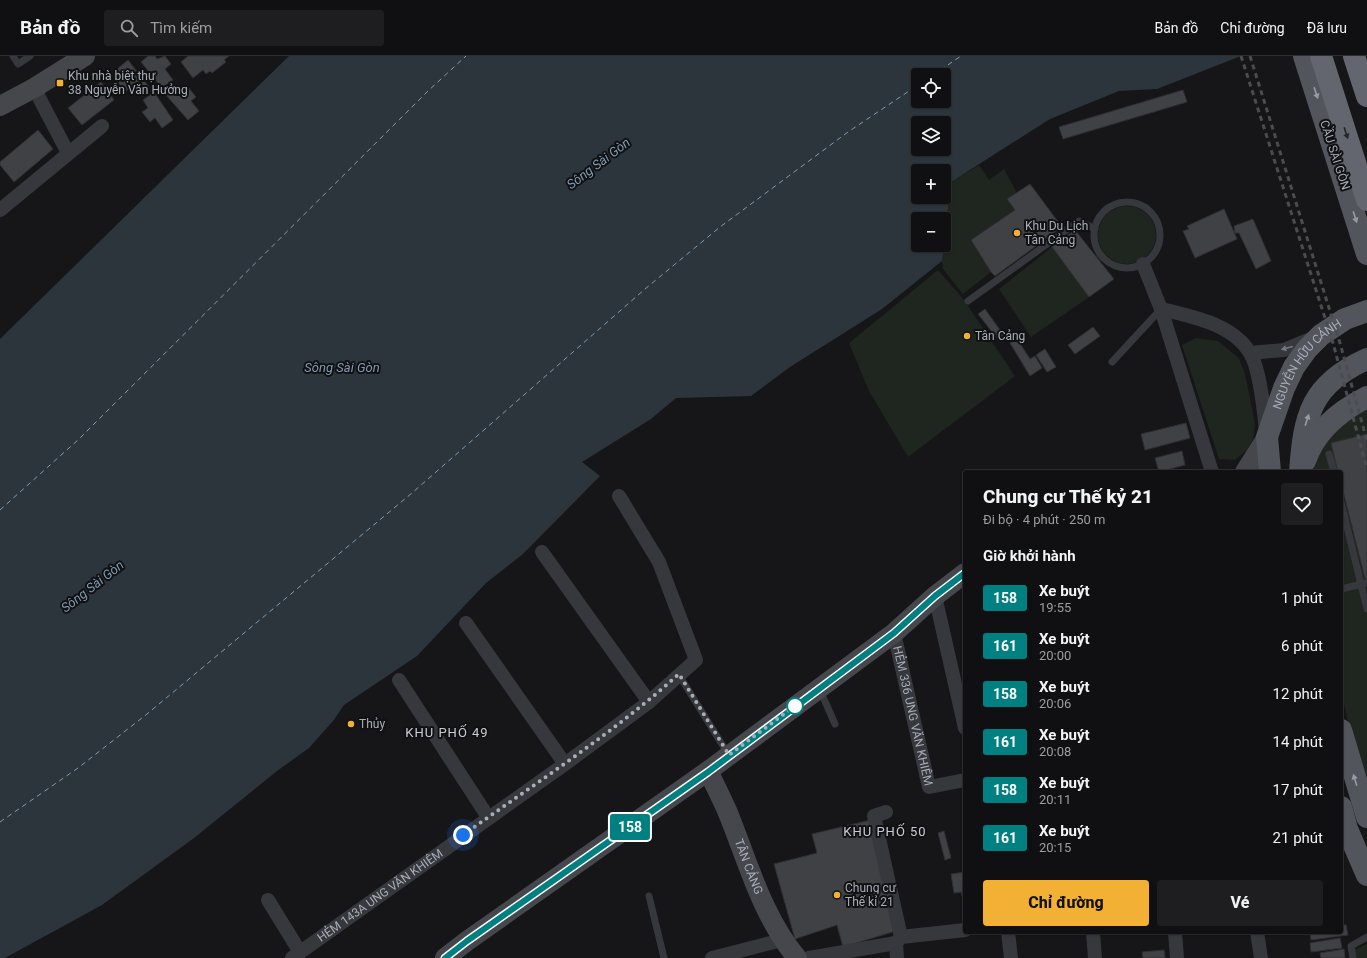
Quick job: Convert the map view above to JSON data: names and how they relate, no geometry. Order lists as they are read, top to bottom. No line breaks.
{"streets":{"highway":["CẦU SÀI GÒN"],"main road":["NGUYỄN HỮU CẢNH","TÂN CẢNG"],"street":["HẺM 336 UNG VĂN KHIÊM","HẺM 143A UNG VĂN KHIÊM"]},"one_way":["CẦU SÀI GÒN"],"districts":["KHU PHỐ 49","KHU PHỐ 50"],"water":["Sông Sài Gòn"],"places":{"transit":["Khu nhà biệt thự 38 Nguyễn Văn Hưởng"],"other":["Khu Du Lịch Tân Cảng","Tân Cảng","Thủy","Chung cư Thế kỉ 21"]},"lines":["bus line 158"],"page":{"header":"Bản đồ","search":"Tìm kiếm","nav":["Bản đồ","Chỉ đường","Đã lưu"],"on_map":"158","map_buttons":["+","−"],"heading":[["Chung cư Thế kỷ 21","Đi bộ · 4 phút · 250 m"],"Giờ khởi hành"],"list":[{"mark":"158","name":"Xe buýt","note":"19:55","value":"1 phút"},{"mark":"161","name":"Xe buýt","note":"20:00","value":"6 phút"},{"mark":"158","name":"Xe buýt","note":"20:06","value":"12 phút"},{"mark":"161","name":"Xe buýt","note":"20:08","value":"14 phút"},{"mark":"158","name":"Xe buýt","note":"20:11","value":"17 phút"},{"mark":"161","name":"Xe buýt","note":"20:15","value":"21 phút"}],"buttons":["Chỉ đường","Vé"]}}
